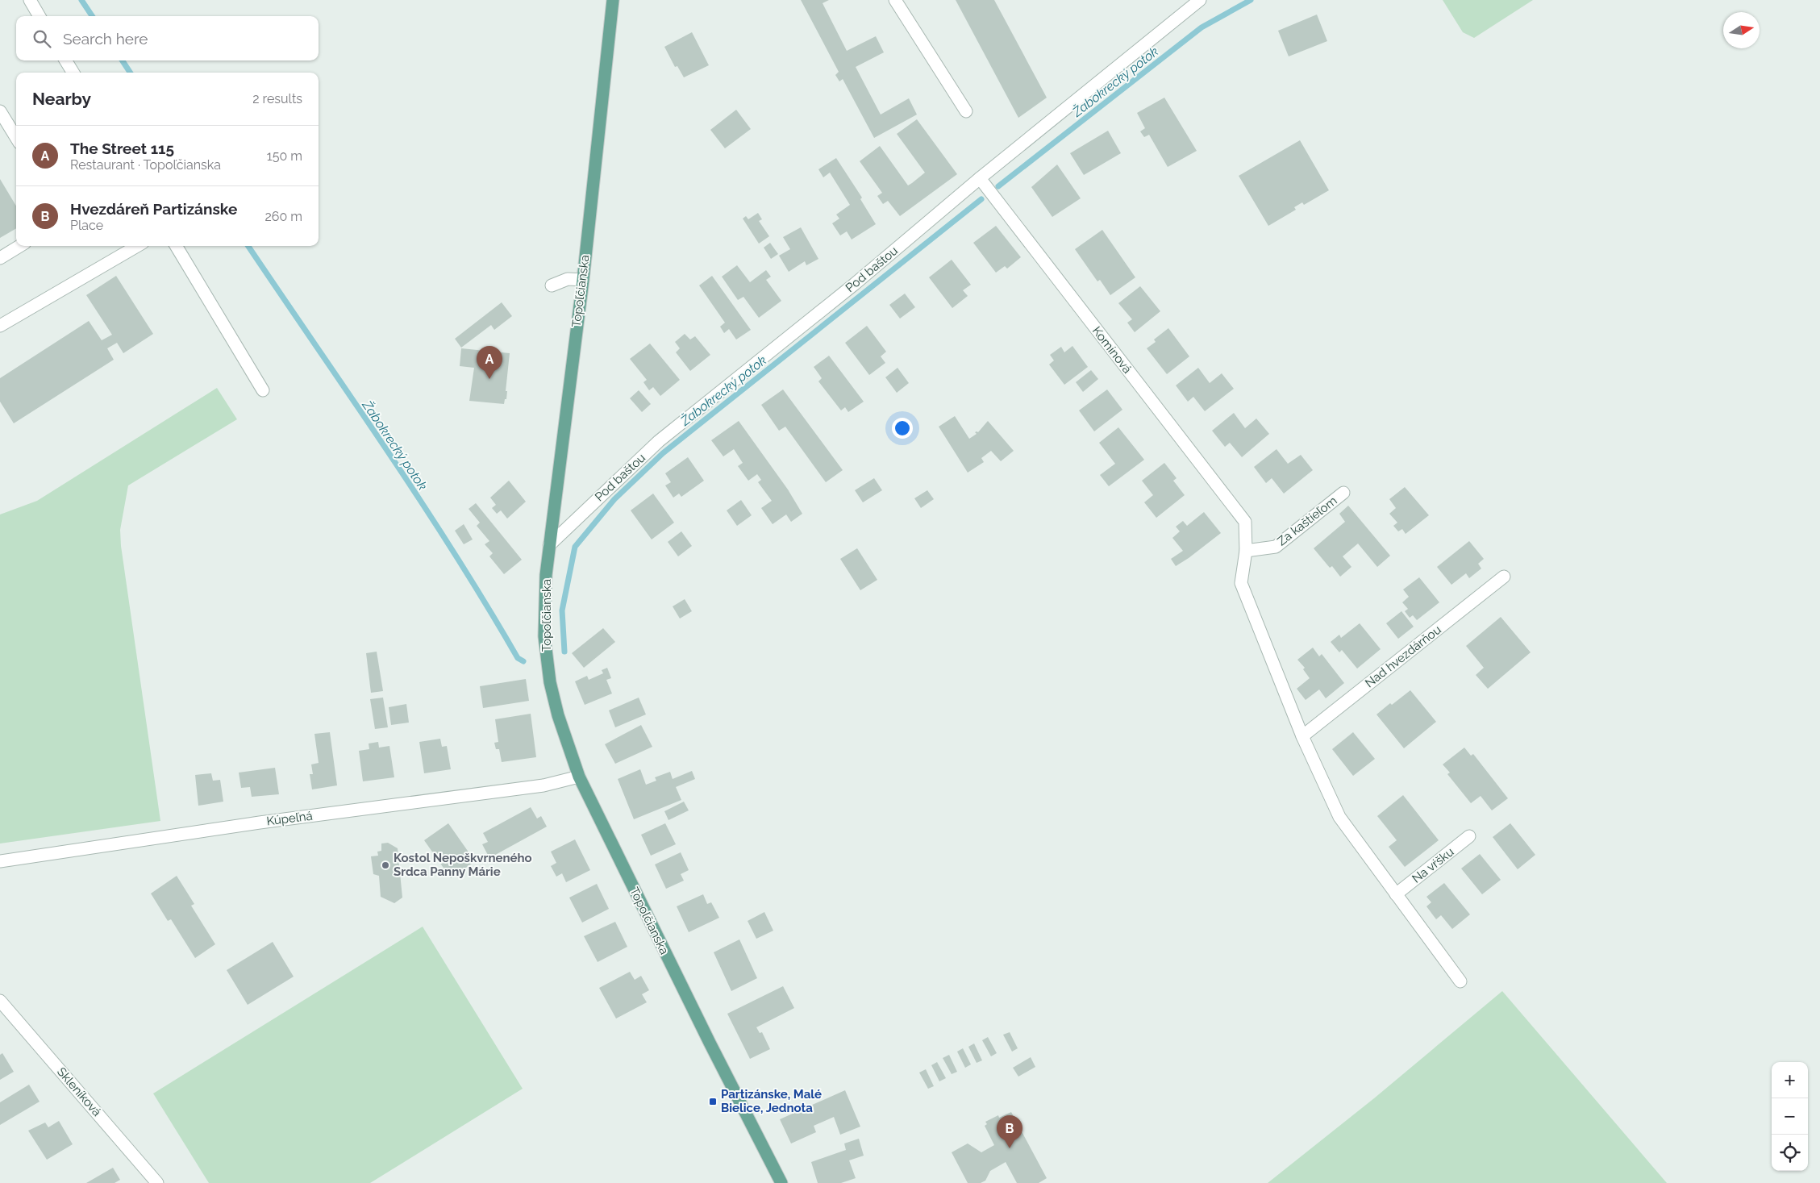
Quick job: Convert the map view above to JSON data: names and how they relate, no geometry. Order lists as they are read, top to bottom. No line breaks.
{"streets":{"main road":["Topoľčianska"],"street":["Pod baštou","Komínová","Za kaštieľom","Nad hvezdárňou","Kúpeľná","Na vŕšku","Skleníková"]},"crossings":[["Pod baštou","Topoľčianska"],["Pod baštou","Komínová"],["Topoľčianska","Kúpeľná"],["Komínová","Za kaštieľom"]],"water":["Žabokrecký potok"],"places":{"other":["Kostol Nepoškvrneného Srdca Panny Márie"],"transit":["Partizánske, Malé Bielice, Jednota"]},"north":"right","page":{"search":"Search here","heading":["Nearby","2 results"],"list":[{"mark":"A","name":"The Street 115","note":"Restaurant · Topoľčianska","value":"150 m"},{"mark":"B","name":"Hvezdáreň Partizánske","note":"Place","value":"260 m"}],"pins":["A","B"],"map_buttons":["+","−"]}}
